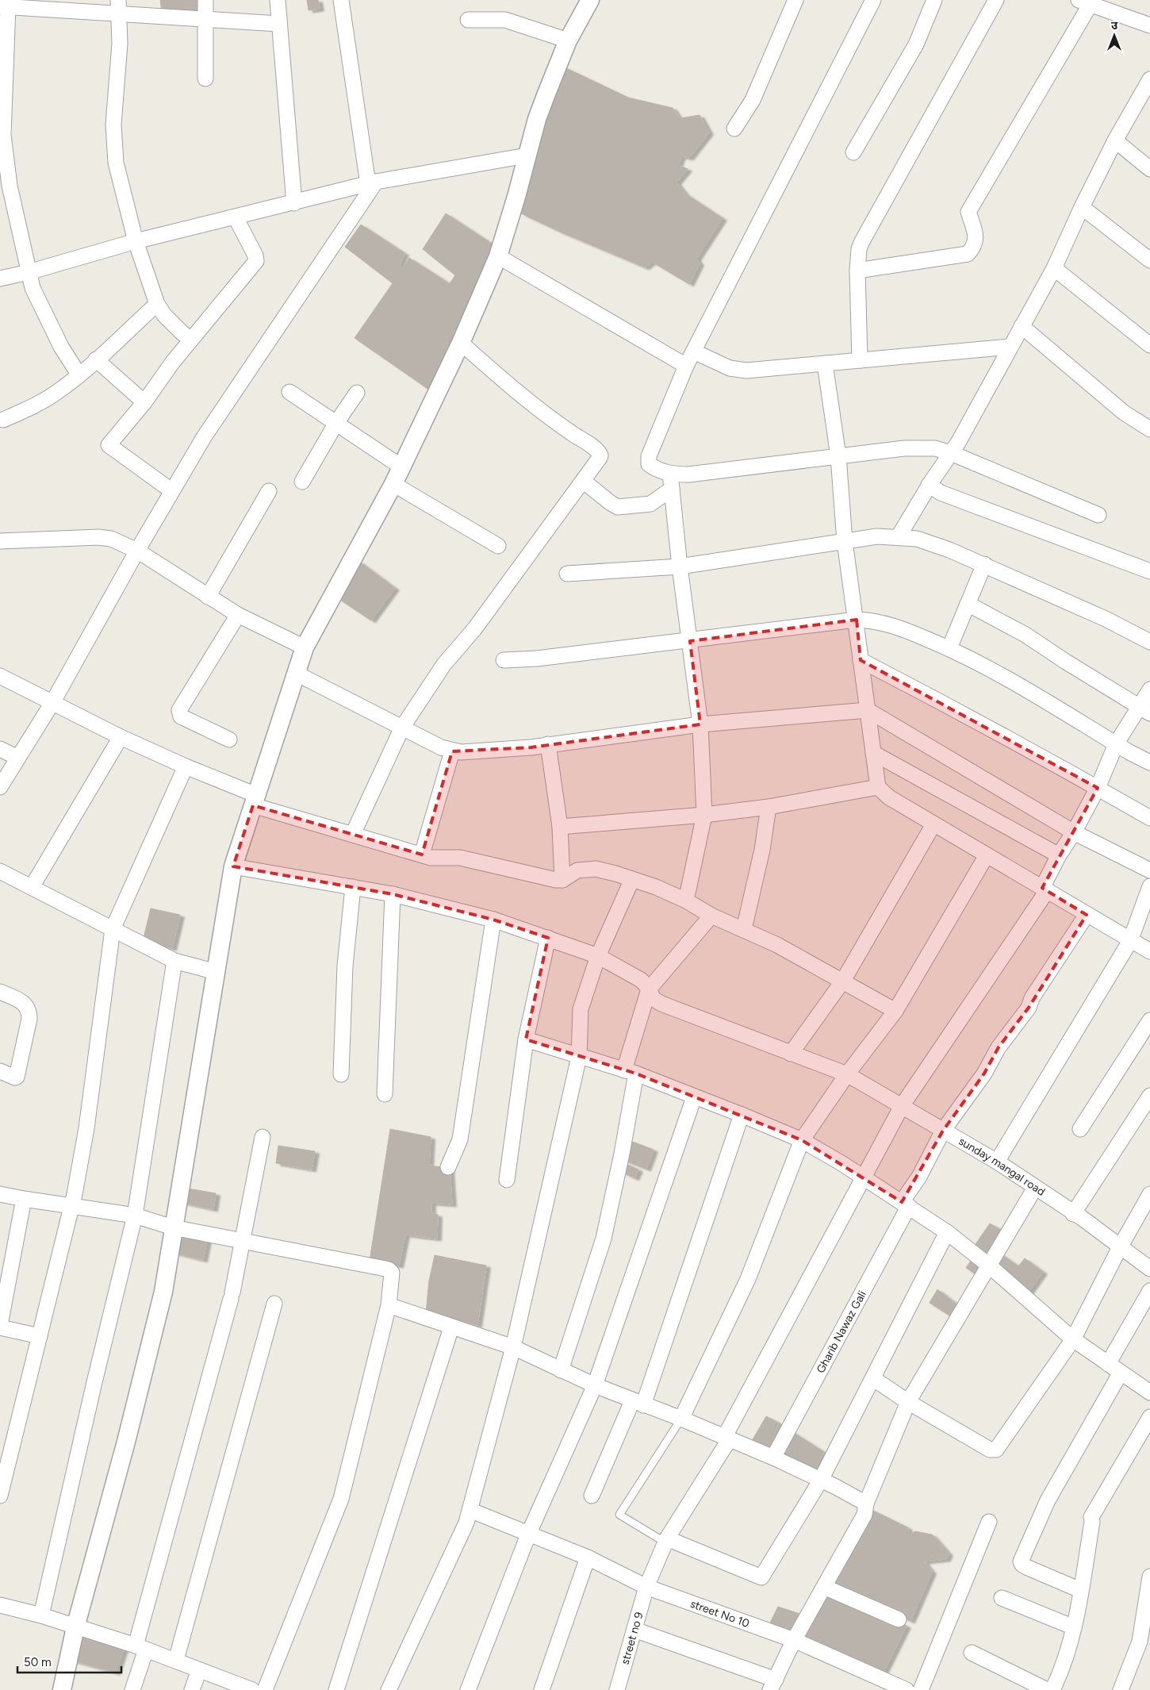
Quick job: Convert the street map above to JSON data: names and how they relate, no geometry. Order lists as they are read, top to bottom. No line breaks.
{"streets":{"street":["sunday mangal road","Gharib Nawaz Gali","street No 10","street no 9"]},"crossings":[["sunday mangal road","Gharib Nawaz Gali"],["sunday mangal road","street no 9"],["street No 10","street no 9"]],"scale_bar":"50 m","north":"top"}
